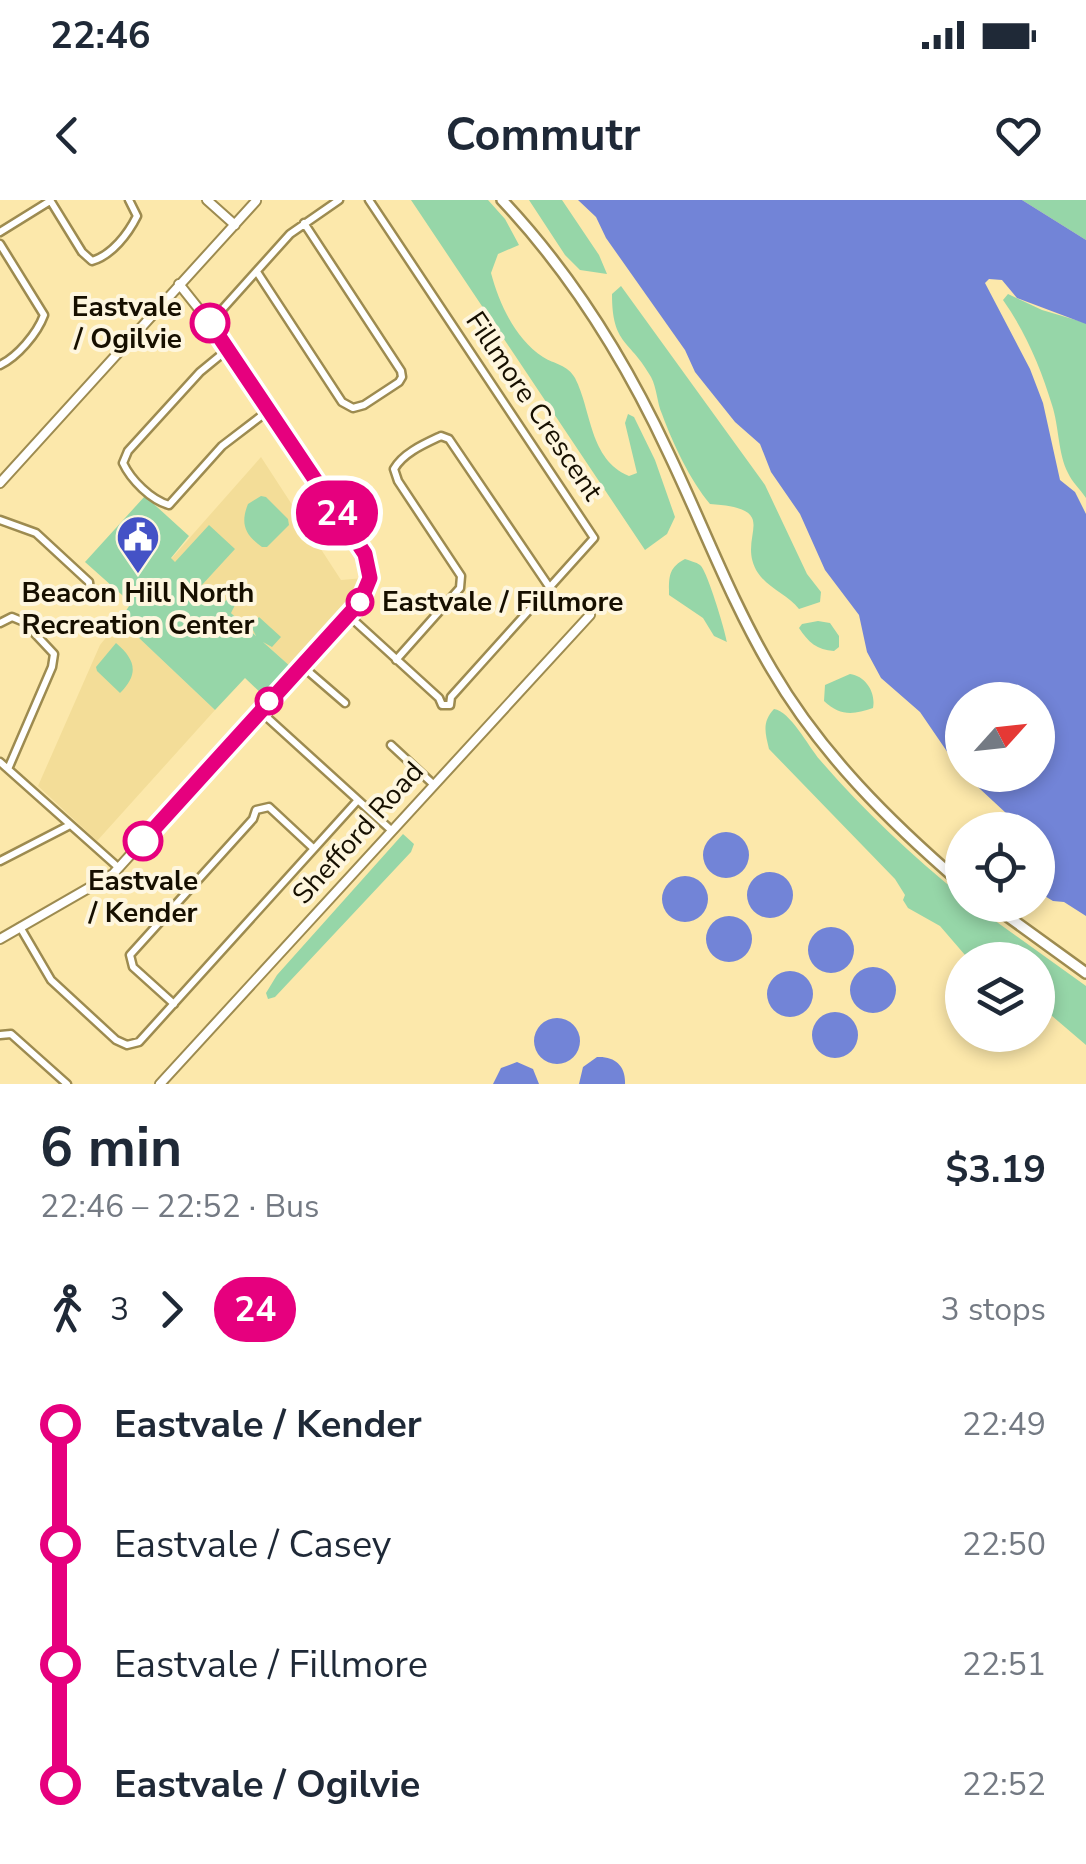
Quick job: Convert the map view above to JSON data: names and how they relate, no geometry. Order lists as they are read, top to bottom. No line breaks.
{"streets":{"street":["Fillmore Crescent","Shefford Road"]},"places":{"other":["Eastvale / Ogilvie","Eastvale / Fillmore","Eastvale / Kender"],"public building":["Beacon Hill North Recreation Center"]},"lines":["bus line 24"],"north":"top right","page":{"status":"22:46","header":"Commutr","on_map":"24","heading":["6 min","22:46 – 22:52 · Bus","$3.19"],"legs":["3","24","3 stops"],"list":[{"name":"Eastvale / Kender","value":"22:49"},{"name":"Eastvale / Casey","value":"22:50"},{"name":"Eastvale / Fillmore","value":"22:51"},{"name":"Eastvale / Ogilvie","value":"22:52"}]}}
